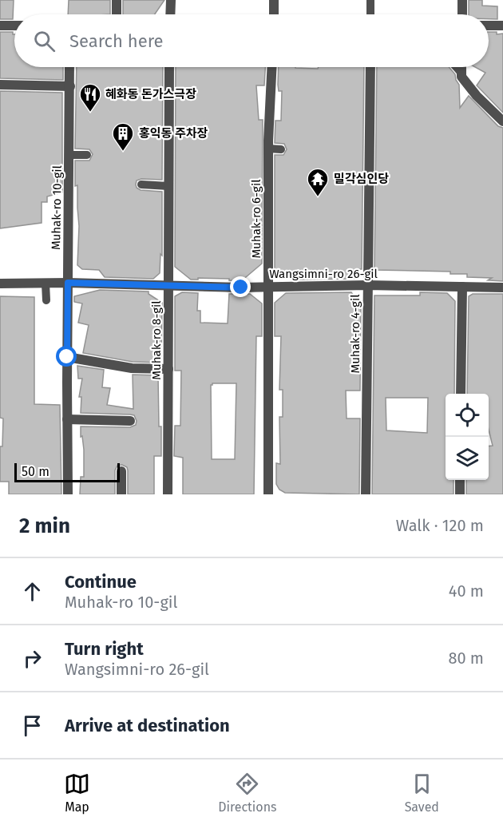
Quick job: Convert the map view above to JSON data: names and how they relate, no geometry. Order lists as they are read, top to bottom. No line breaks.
{"streets":{"street":["Muhak-ro 10-gil","Muhak-ro 6-gil","Wangsimni-ro 26-gil","Muhak-ro 4-gil","Muhak-ro 8-gil"]},"crossings":[["Muhak-ro 10-gil","Wangsimni-ro 26-gil"],["Muhak-ro 6-gil","Wangsimni-ro 26-gil"],["Wangsimni-ro 26-gil","Muhak-ro 4-gil"],["Wangsimni-ro 26-gil","Muhak-ro 8-gil"]],"places":{"restaurant":["혜화동 돈가스극장"],"building":["홍익동 주차장"],"temple":["밀각심인당"]},"scale_bar":"50 m","page":{"search":"Search here","scale":"50 m","heading":["2 min","Walk · 120 m"],"list":[["Continue","Muhak-ro 10-gil","40 m"],["Turn right","Wangsimni-ro 26-gil","80 m"],"Arrive at destination"],"nav":["Map","Directions","Saved"]}}
